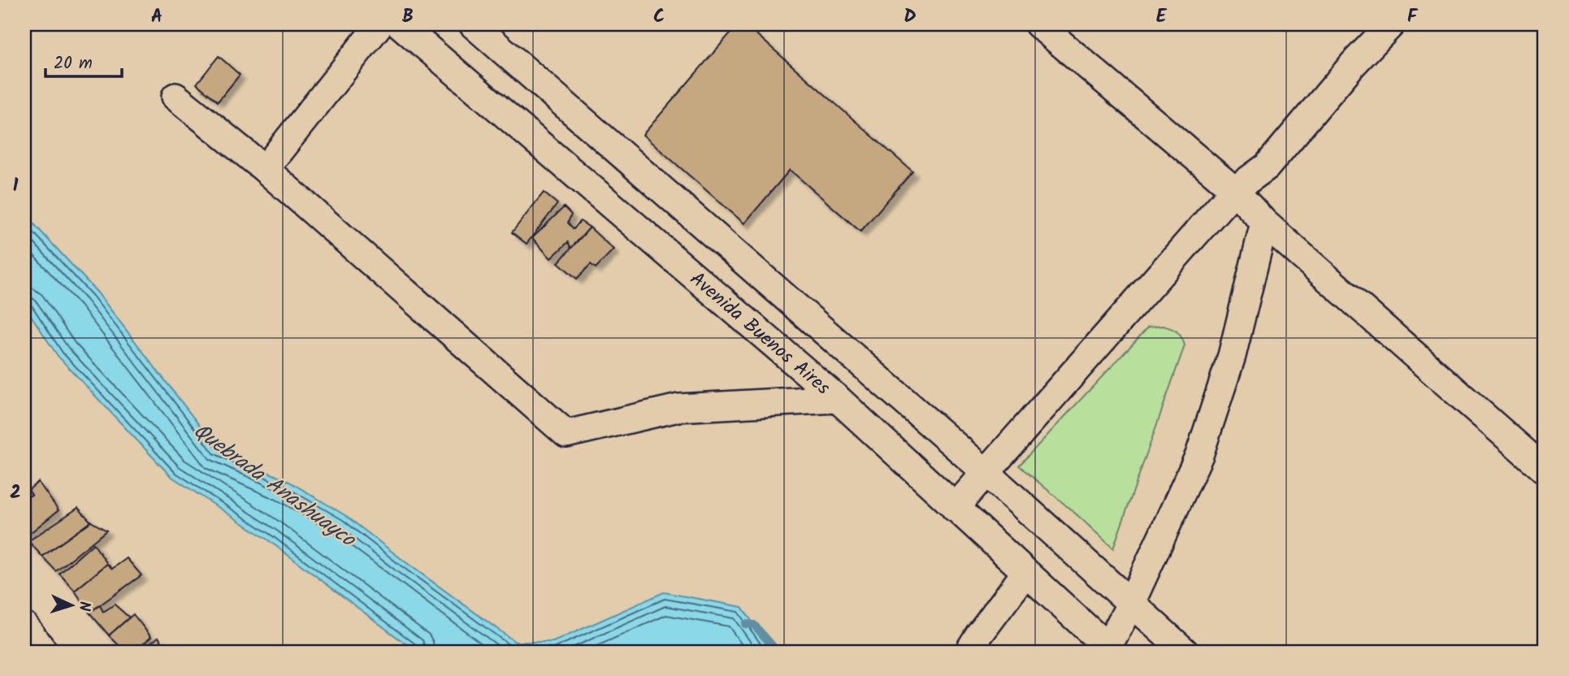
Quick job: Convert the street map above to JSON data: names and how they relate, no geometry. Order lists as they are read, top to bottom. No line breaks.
{"streets":{"street":["Avenida Buenos Aires"]},"water":["Quebrada Anashuayco"],"scale_bar":"20 m","north":"right","grid":{"columns":["A","B","C","D","E","F"],"rows":["1","2"]}}
